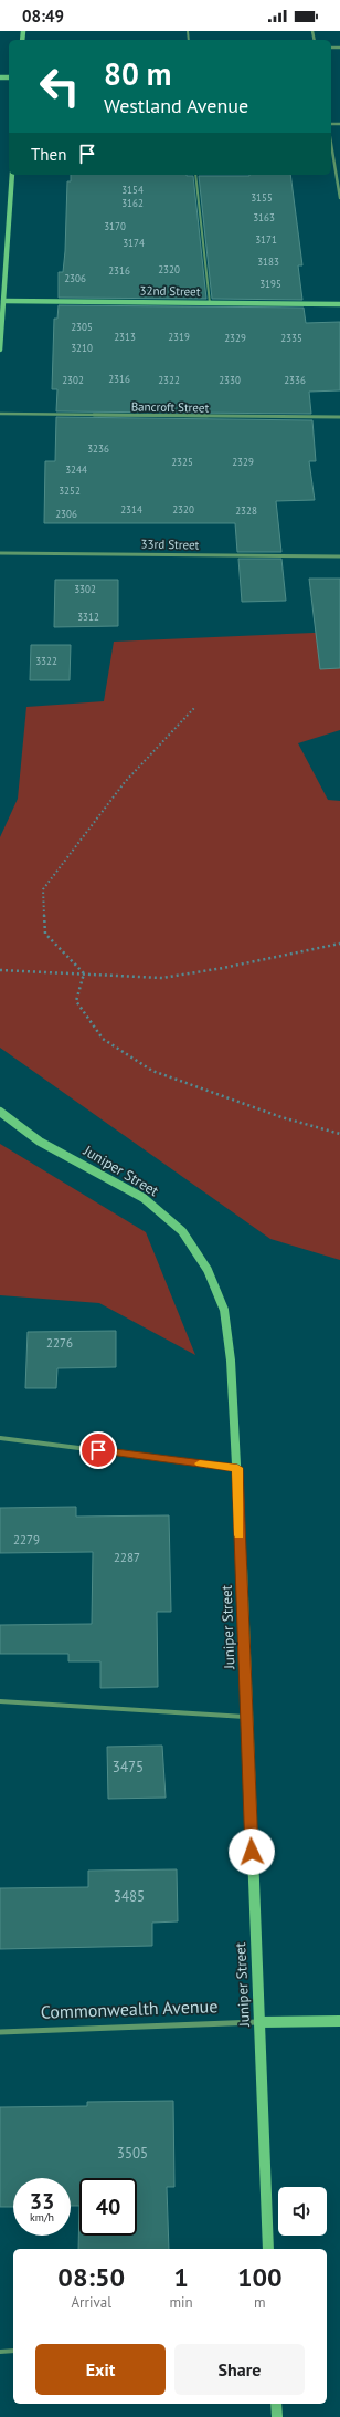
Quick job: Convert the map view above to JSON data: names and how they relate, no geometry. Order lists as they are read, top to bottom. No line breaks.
{"streets":{"street":["32nd Street","Bancroft Street","33rd Street","Juniper Street","Commonwealth Avenue"]},"crossings":[["Juniper Street","Commonwealth Avenue"]],"house_numbers":["3154","3155","3162","3163","3170","3171","3174","3183","2320","2316","2306","3195","2305","2313","2319","2329","2335","3210","2316","2302","2322","2330","2336","3236","2325","2329","3244","3252","2314","2320","2328","2306","3302","3312","3322","2276","2279","2287","3475","3485","3505"],"page":{"status":"08:49","turn":["80 m","Westland Avenue"],"then":"Then","speed":"33 km/h","limit":"40","eta":["08:50","Arrival","1","min","100","m"],"buttons":["Exit","Share"]}}
